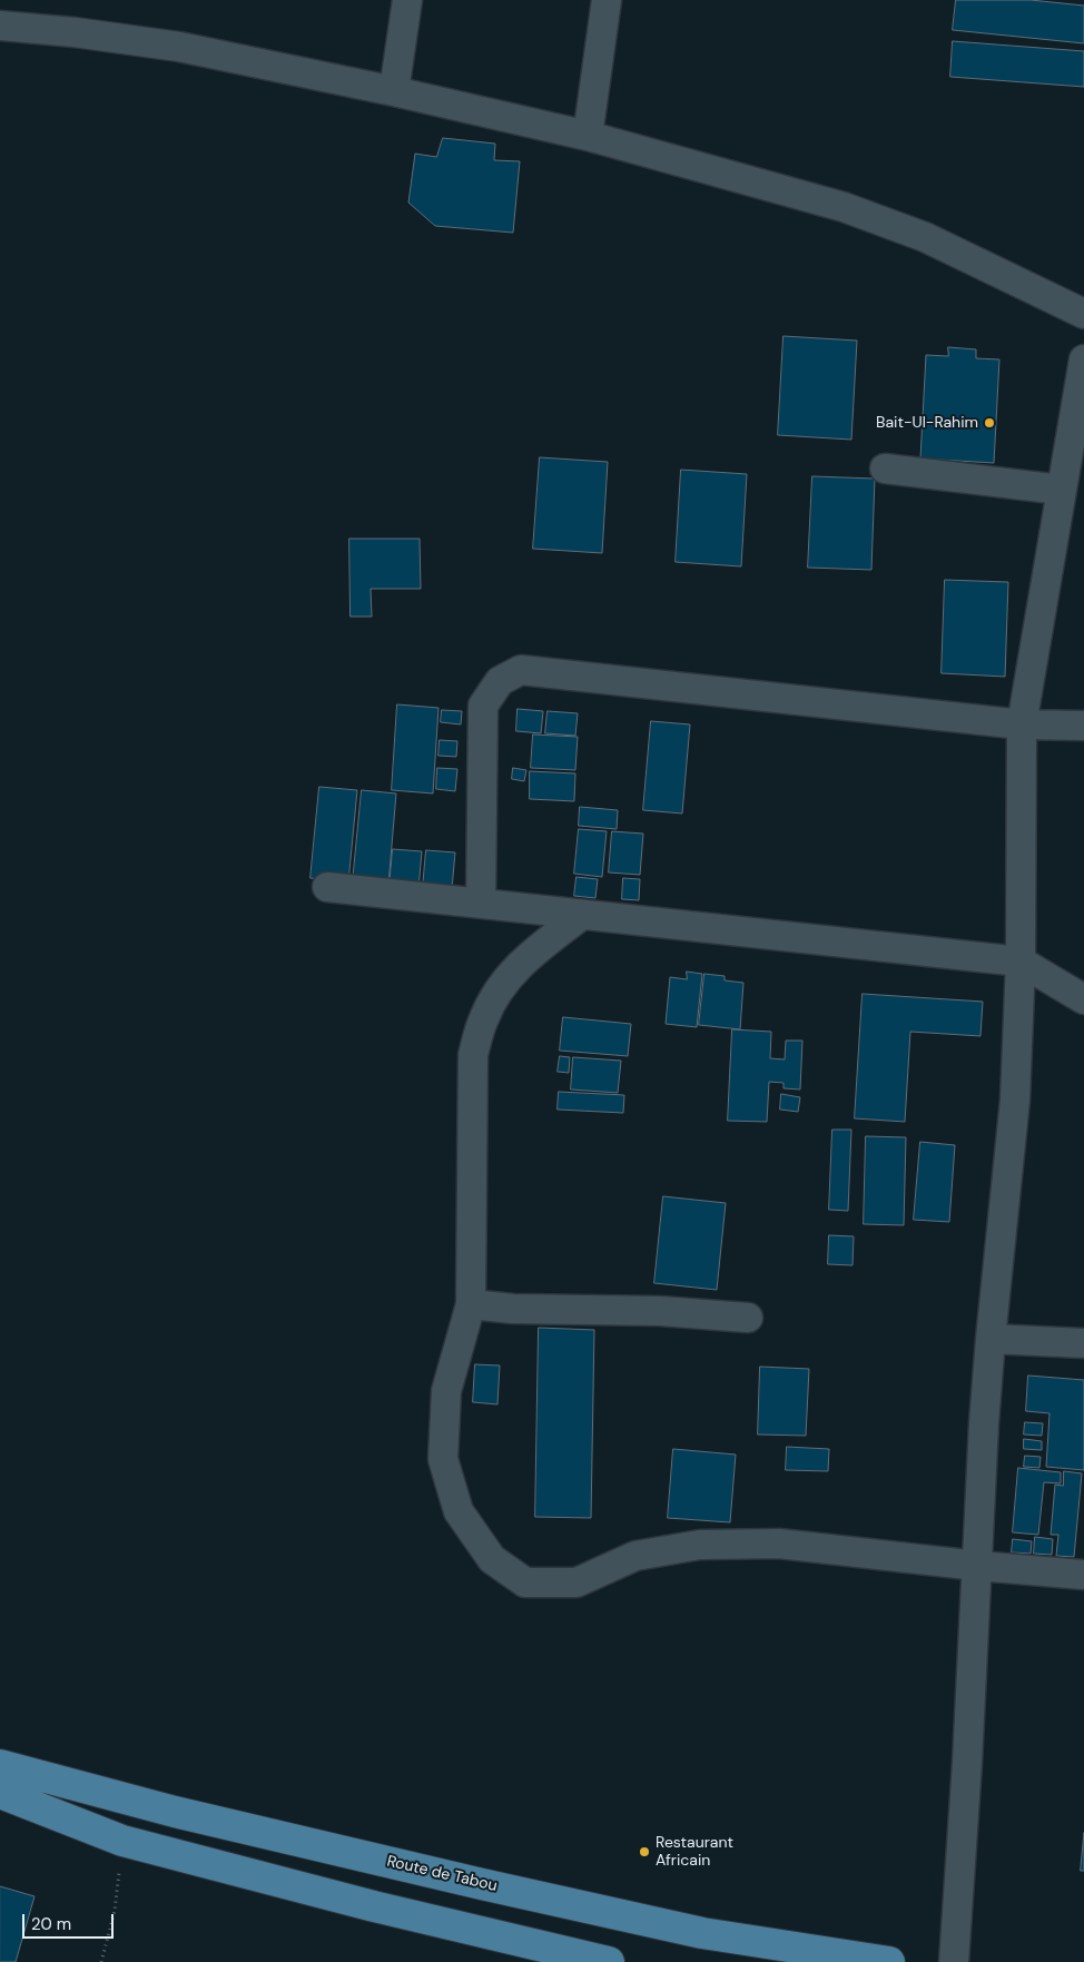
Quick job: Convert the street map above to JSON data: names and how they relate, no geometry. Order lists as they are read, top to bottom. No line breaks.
{"streets":{"main road":["Route de Tabou"]},"places":["Bait-Ul-Rahim","Restaurant Africain"],"scale_bar":"20 m"}
